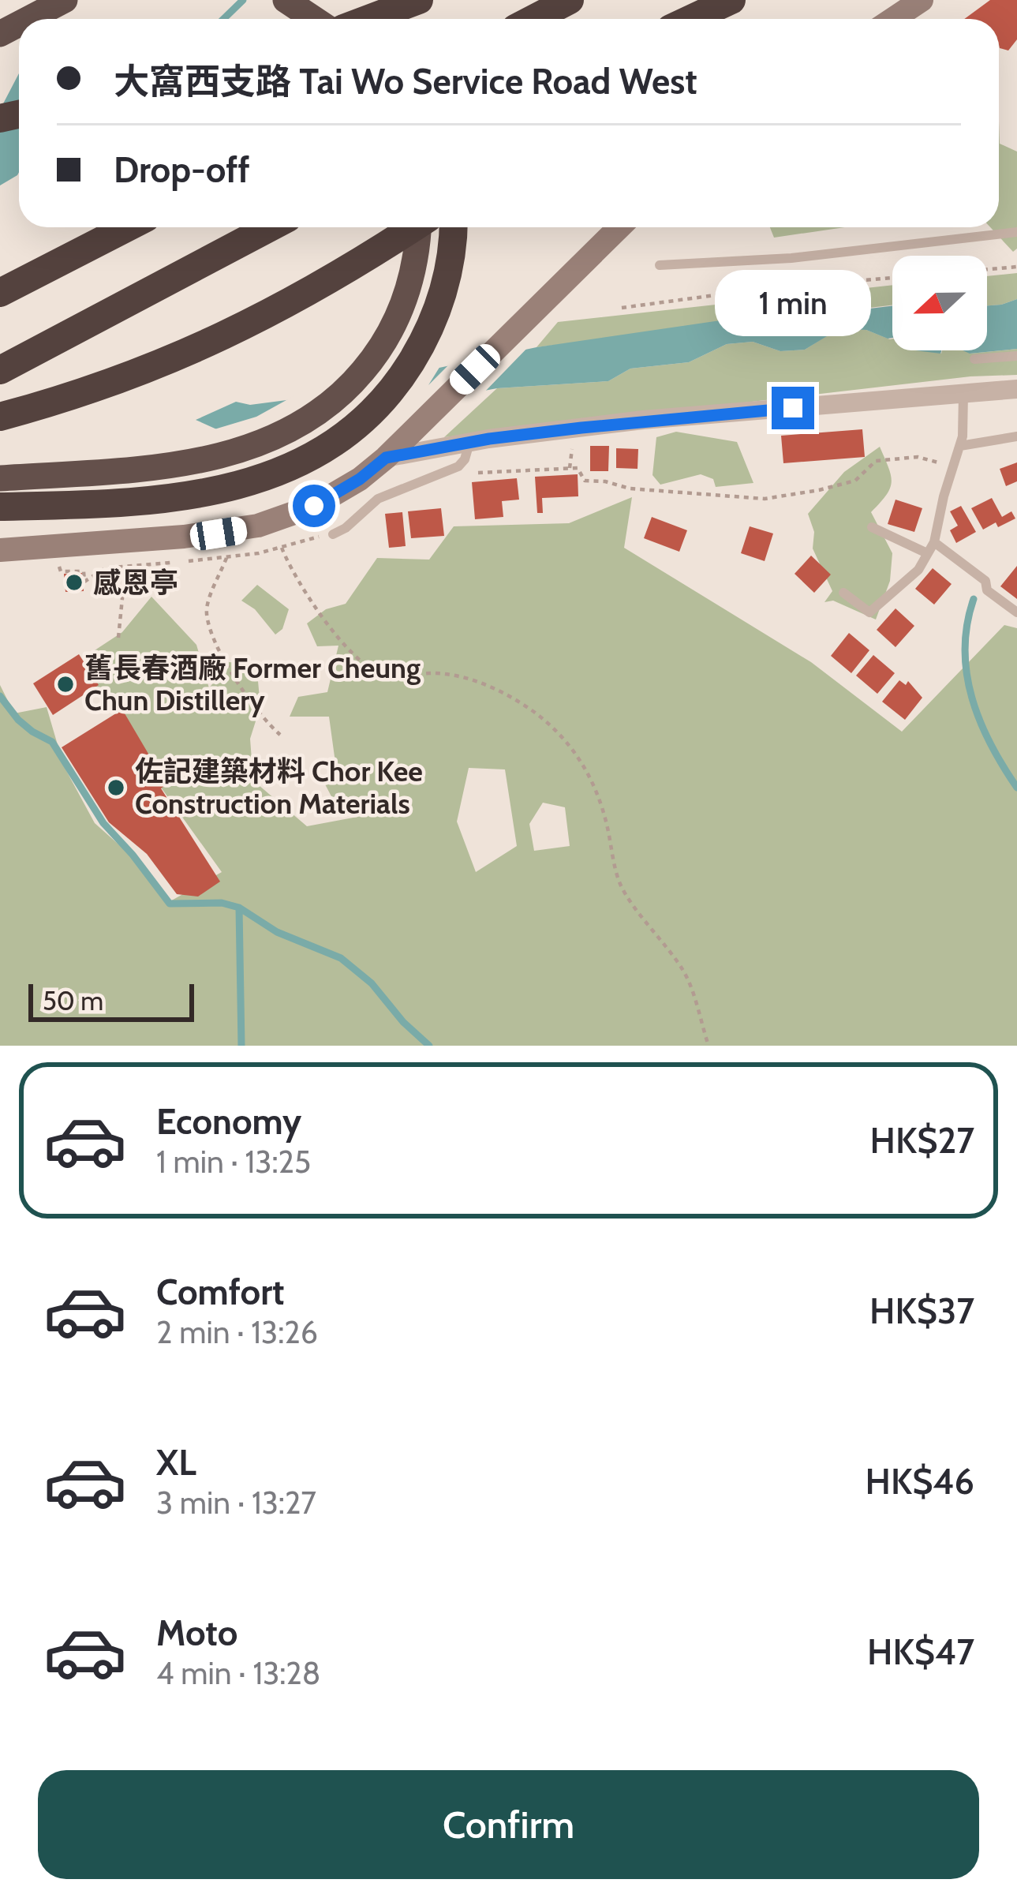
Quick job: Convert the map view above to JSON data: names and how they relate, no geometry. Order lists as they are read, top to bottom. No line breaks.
{"places":["感恩亭","舊長春酒廠 Former Cheung Chun Distillery","佐記建築材料 Chor Kee Construction Materials"],"scale_bar":"50 m","north":"left","page":{"banner":["大窩西支路 Tai Wo Service Road West","Drop-off"],"bubble":"1 min","scale":"50 m","list":[{"name":"Economy","note":"1 min · 13:25","value":"HK$27"},{"name":"Comfort","note":"2 min · 13:26","value":"HK$37"},{"name":"XL","note":"3 min · 13:27","value":"HK$46"},{"name":"Moto","note":"4 min · 13:28","value":"HK$47"}],"buttons":"Confirm"}}
